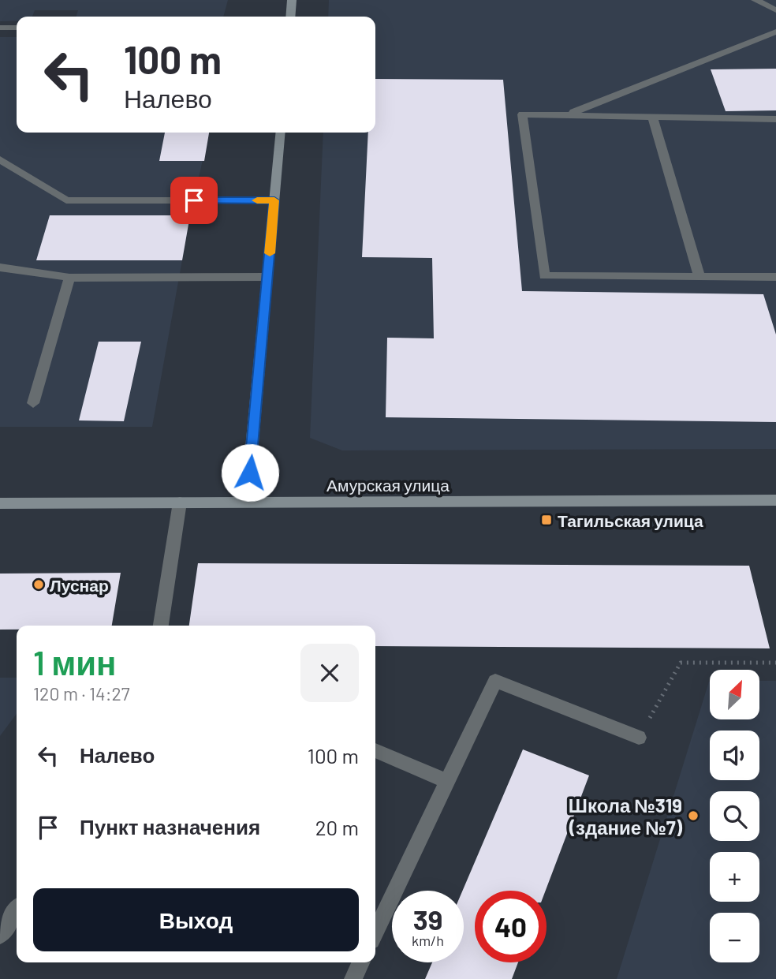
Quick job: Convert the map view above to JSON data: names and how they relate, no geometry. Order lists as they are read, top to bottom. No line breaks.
{"streets":{"street":["Амурская улица"]},"places":{"transit":["Тагильская улица"],"other":["Луснар","Школа №319 (здание №7)"]},"north":"top right","page":{"turn":["100 m","Налево"],"heading":["1 мин","120 m · 14:27"],"map_buttons":["+","−"],"list":[{"name":"Налево","value":"100 m"},{"name":"Пункт назначения","value":"20 m"}],"buttons":"Выход","speed":"39 km/h","limit":"40"}}
